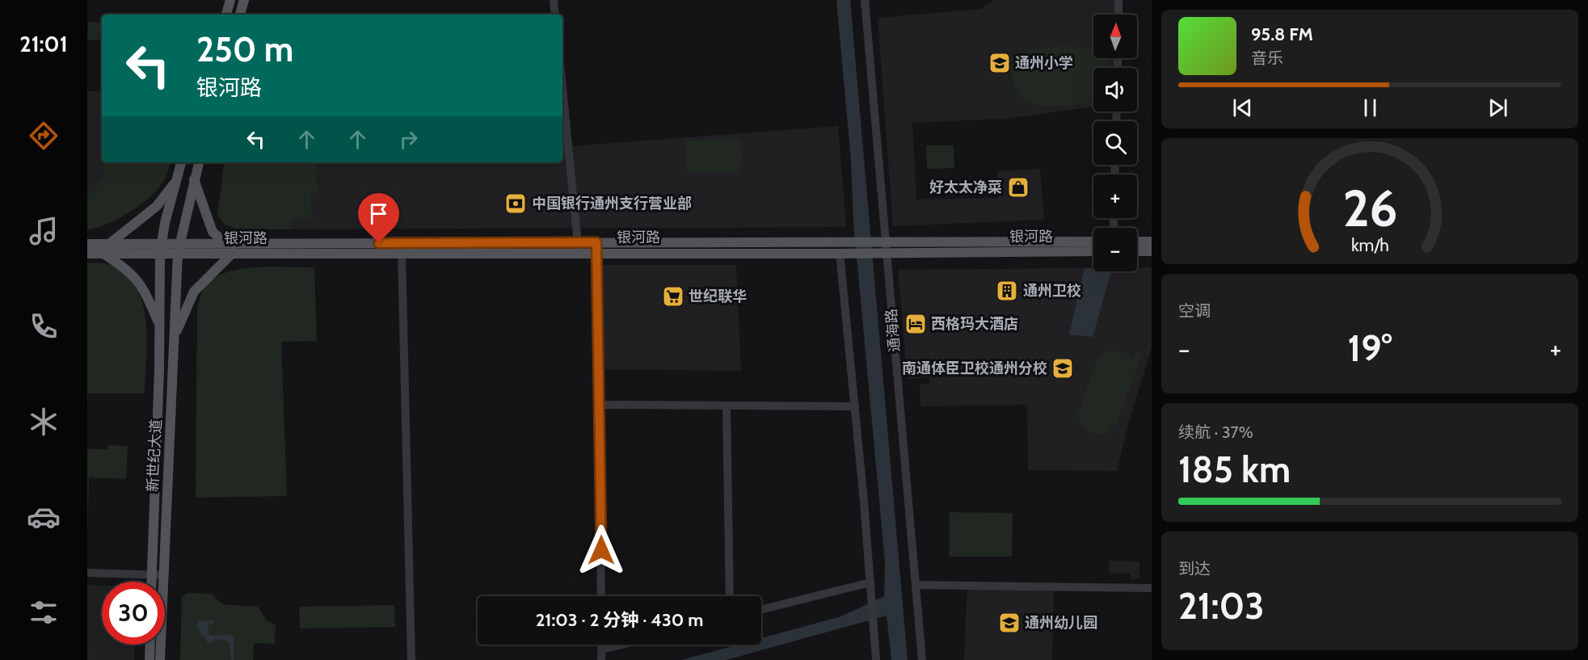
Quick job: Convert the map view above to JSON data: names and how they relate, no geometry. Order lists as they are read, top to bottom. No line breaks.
{"streets":{"main road":["银河路","新世纪大道"],"street":["通海路"]},"crossings":[["银河路","通海路"],["银河路","新世纪大道"]],"places":{"school or university":["通州小学","南通体臣卫校通州分校","通州幼儿园"],"shop":["好太太净菜"],"bank":["中国银行通州支行营业部"],"building":["通州卫校"],"supermarket":["世纪联华"],"hotel":["西格玛大酒店"]},"north":"top","page":{"tabs":"21:01","map_buttons":["+","−"],"turn":["250 m","银河路"],"song":["95.8 FM","音乐"],"tile":["空调",["续航 · 37%","185 km"],["到达","21:03"]],"heat":["−","19°","+"],"limit":"30","trip":"21:03 · 2 分钟 · 430 m","gauge":["26","km/h"]}}
